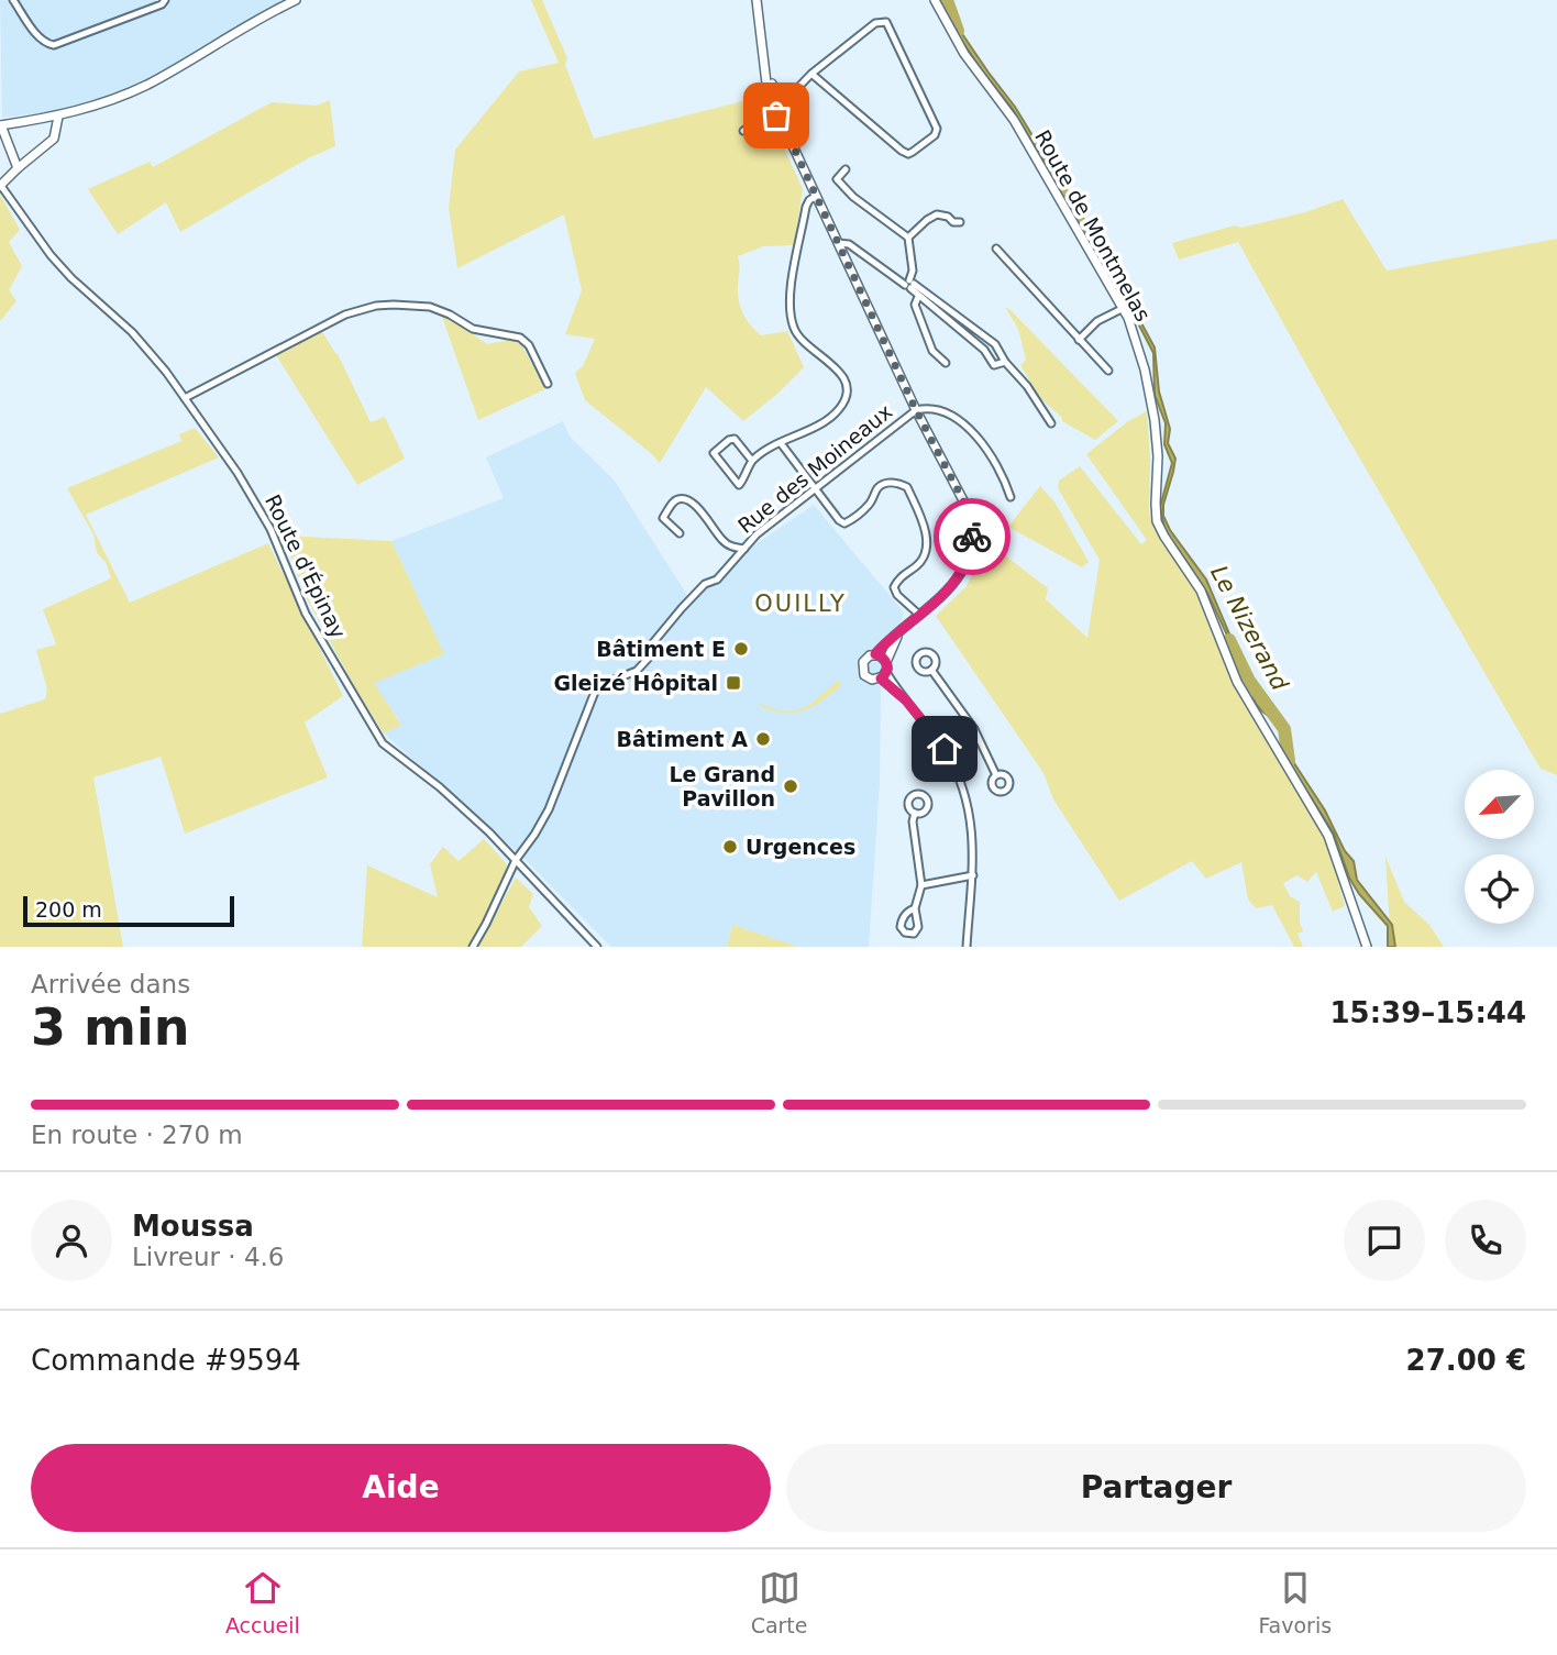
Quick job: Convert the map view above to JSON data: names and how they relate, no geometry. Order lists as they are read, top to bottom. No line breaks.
{"streets":{"street":["Route de Montmelas","Rue des Moineaux","Route d'Épinay"]},"districts":["OUILLY"],"water":["Le Nizerand"],"places":{"other":["Bâtiment E","Bâtiment A","Le Grand Pavillon","Urgences"],"transit":["Gleizé Hôpital"]},"scale_bar":"200 m","north":"bottom left","page":{"scale":"200 m","heading":["3 min","Arrivée dans","15:39–15:44"],"panel":["Moussa","Livreur · 4.6","Commande #9594","27.00 €"],"bar":"En route · 270 m","buttons":["Aide","Partager"],"tabs":["Accueil","Carte","Favoris"]}}
